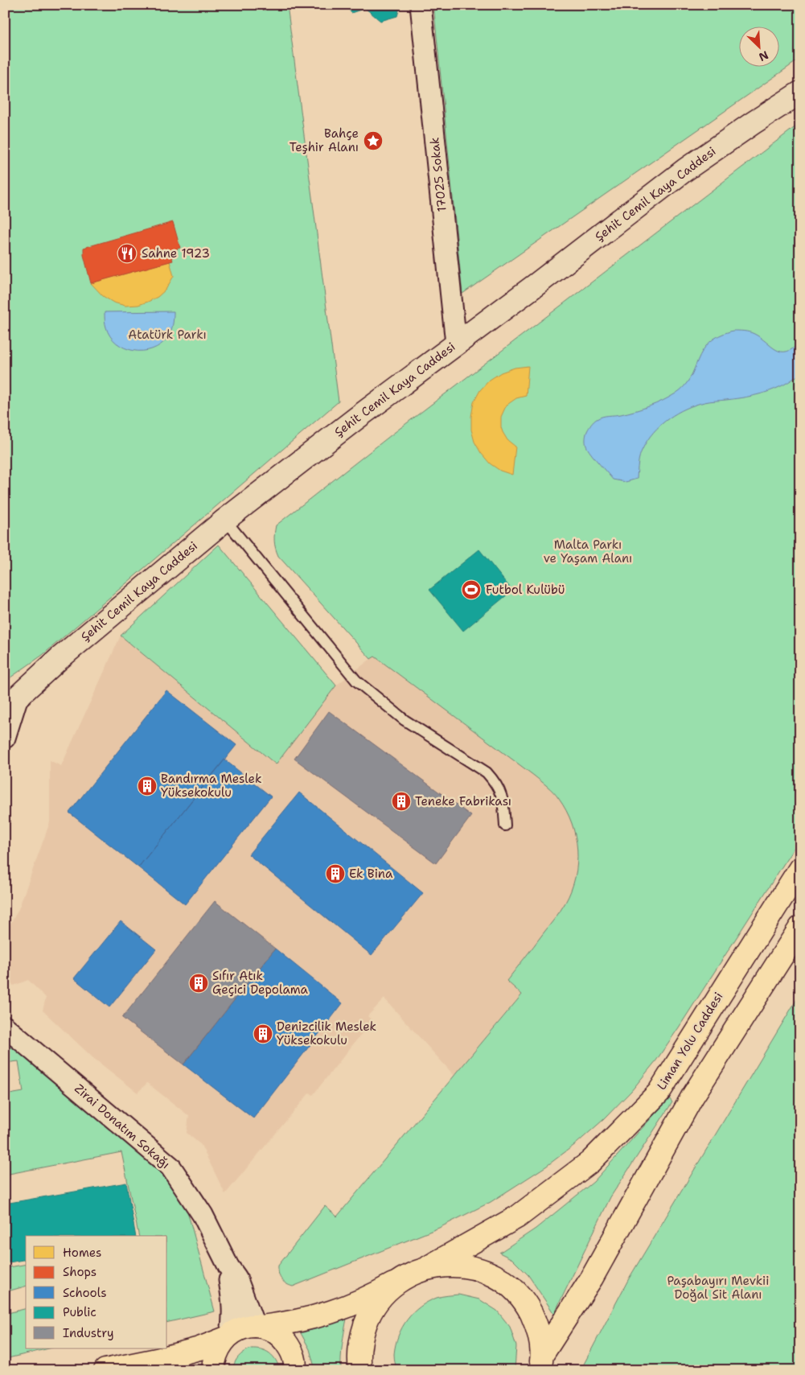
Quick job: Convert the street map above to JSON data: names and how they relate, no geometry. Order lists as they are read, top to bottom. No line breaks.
{"streets":{"main road":["Liman Yolu Caddesi"],"street":["17025 Sokak","Şehit Cemil Kaya Caddesi","Zirai Donatım Sokağı"]},"crossings":[["17025 Sokak","Şehit Cemil Kaya Caddesi"]],"parks":["Atatürk Parkı","Malta Parkı ve Yaşam Alanı","Paşabayırı Mevkii Doğal Sit Alanı"],"places":{"place":["Bahçe Teşhir Alanı"],"restaurant":["Sahne 1923"],"sports":["Futbol Kulübü"],"building":["Bandırma Meslek Yüksekokulu","Teneke Fabrikası","Ek Bina","Sıfır Atık Geçici Depolama","Denizcilik Meslek Yüksekokulu"]},"legend":["Homes","Shops","Schools","Public","Industry"],"north":"bottom right"}
